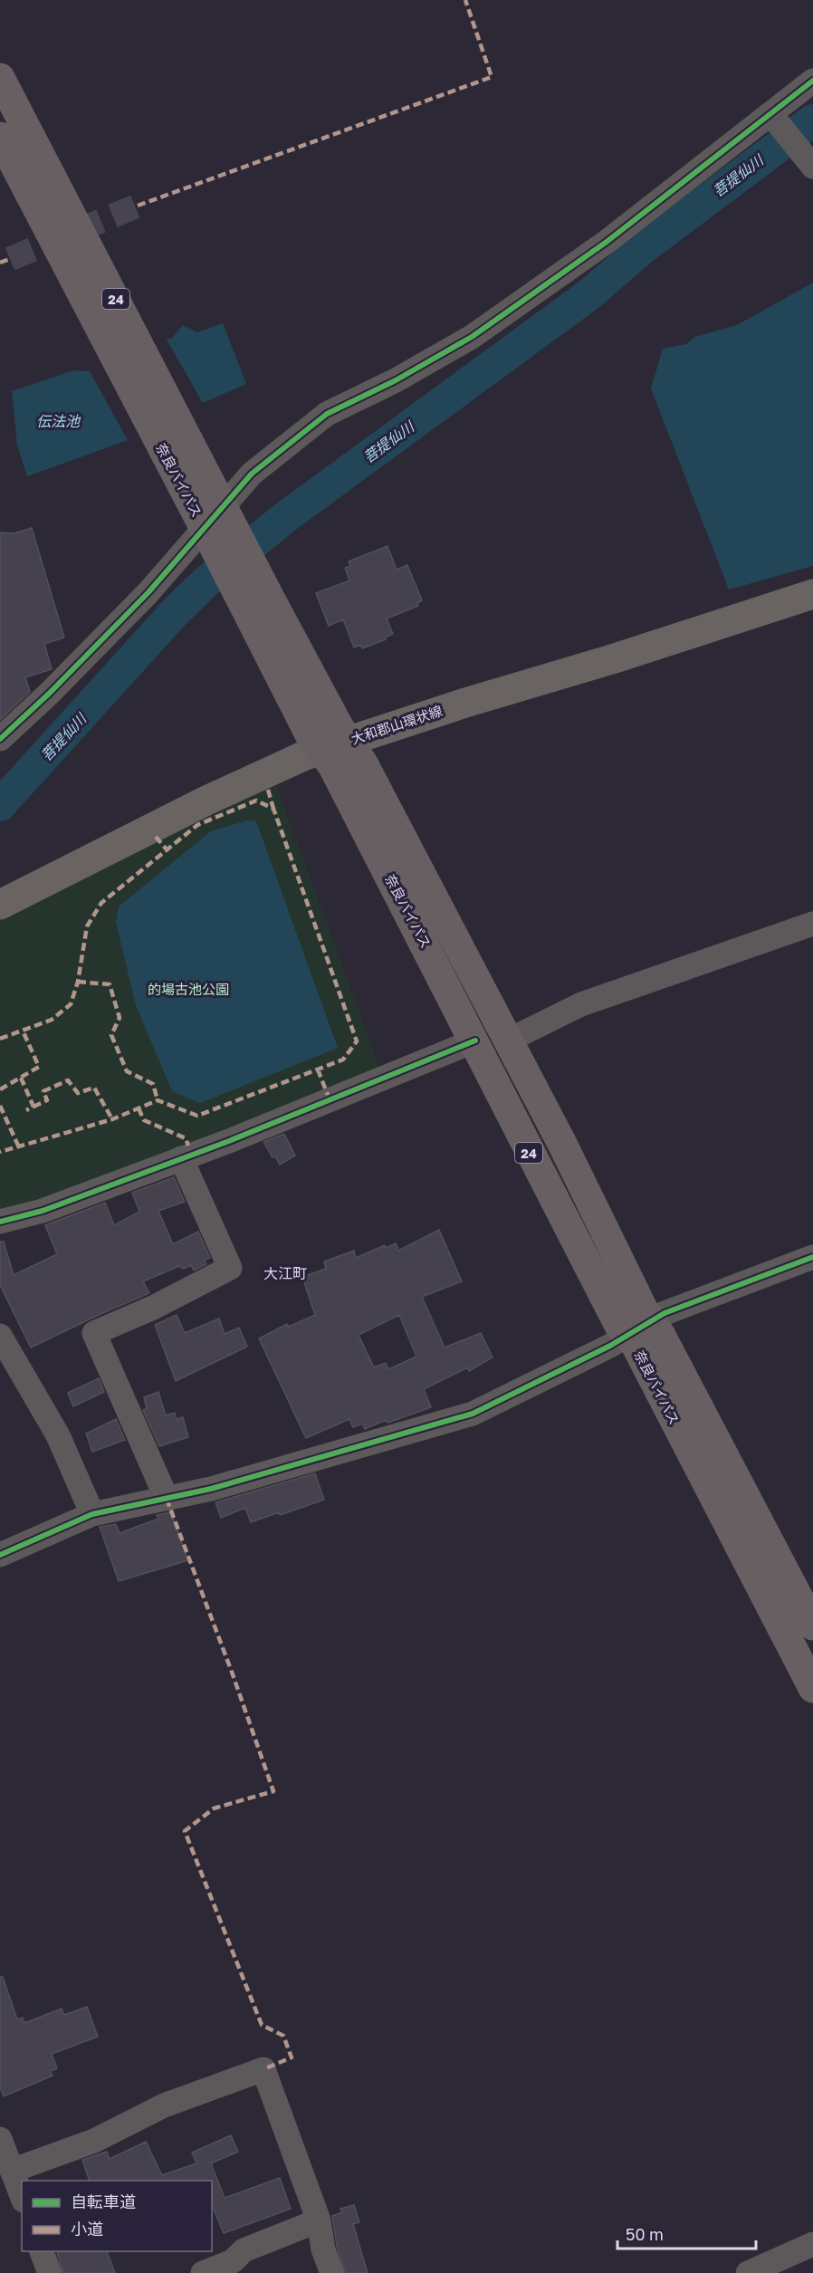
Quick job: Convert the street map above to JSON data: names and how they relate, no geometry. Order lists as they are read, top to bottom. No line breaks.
{"streets":{"highway":["24","奈良バイパス"],"main road":["大和郡山環状線"]},"crossings":[["奈良バイパス","大和郡山環状線"]],"districts":["大江町"],"water":["菩提仙川","伝法池"],"parks":["的場古池公園"],"legend":["自転車道","小道"],"scale_bar":"50 m"}
